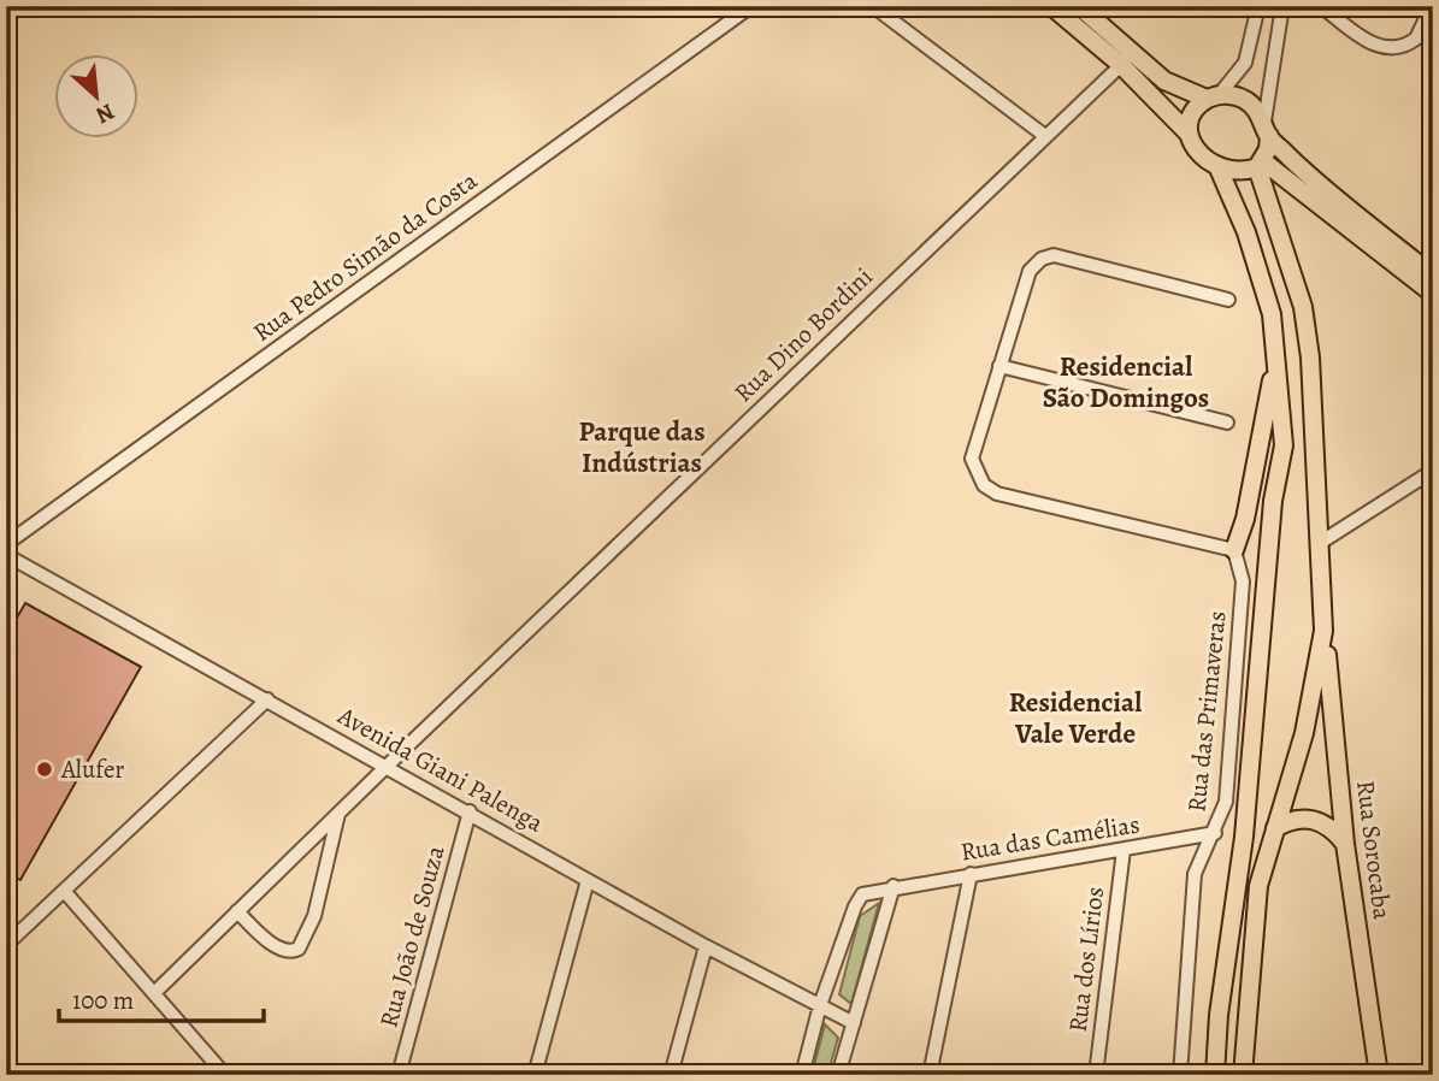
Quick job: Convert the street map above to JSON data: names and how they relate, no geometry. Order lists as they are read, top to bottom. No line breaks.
{"streets":{"main road":["Rua Sorocaba"],"street":["Rua Pedro Simão da Costa","Rua Dino Bordini","Rua das Primaveras","Avenida Giani Palenga","Rua das Camélias","Rua João de Souza","Rua dos Lírios"]},"crossings":[["Rua Dino Bordini","Avenida Giani Palenga"],["Rua das Primaveras","Rua das Camélias"],["Avenida Giani Palenga","Rua das Camélias"],["Avenida Giani Palenga","Rua João de Souza"],["Rua das Camélias","Rua dos Lírios"]],"districts":["Residencial São Domingos","Parque das Indústrias","Residencial Vale Verde"],"places":["Alufer"],"scale_bar":"100 m","north":"bottom right"}
